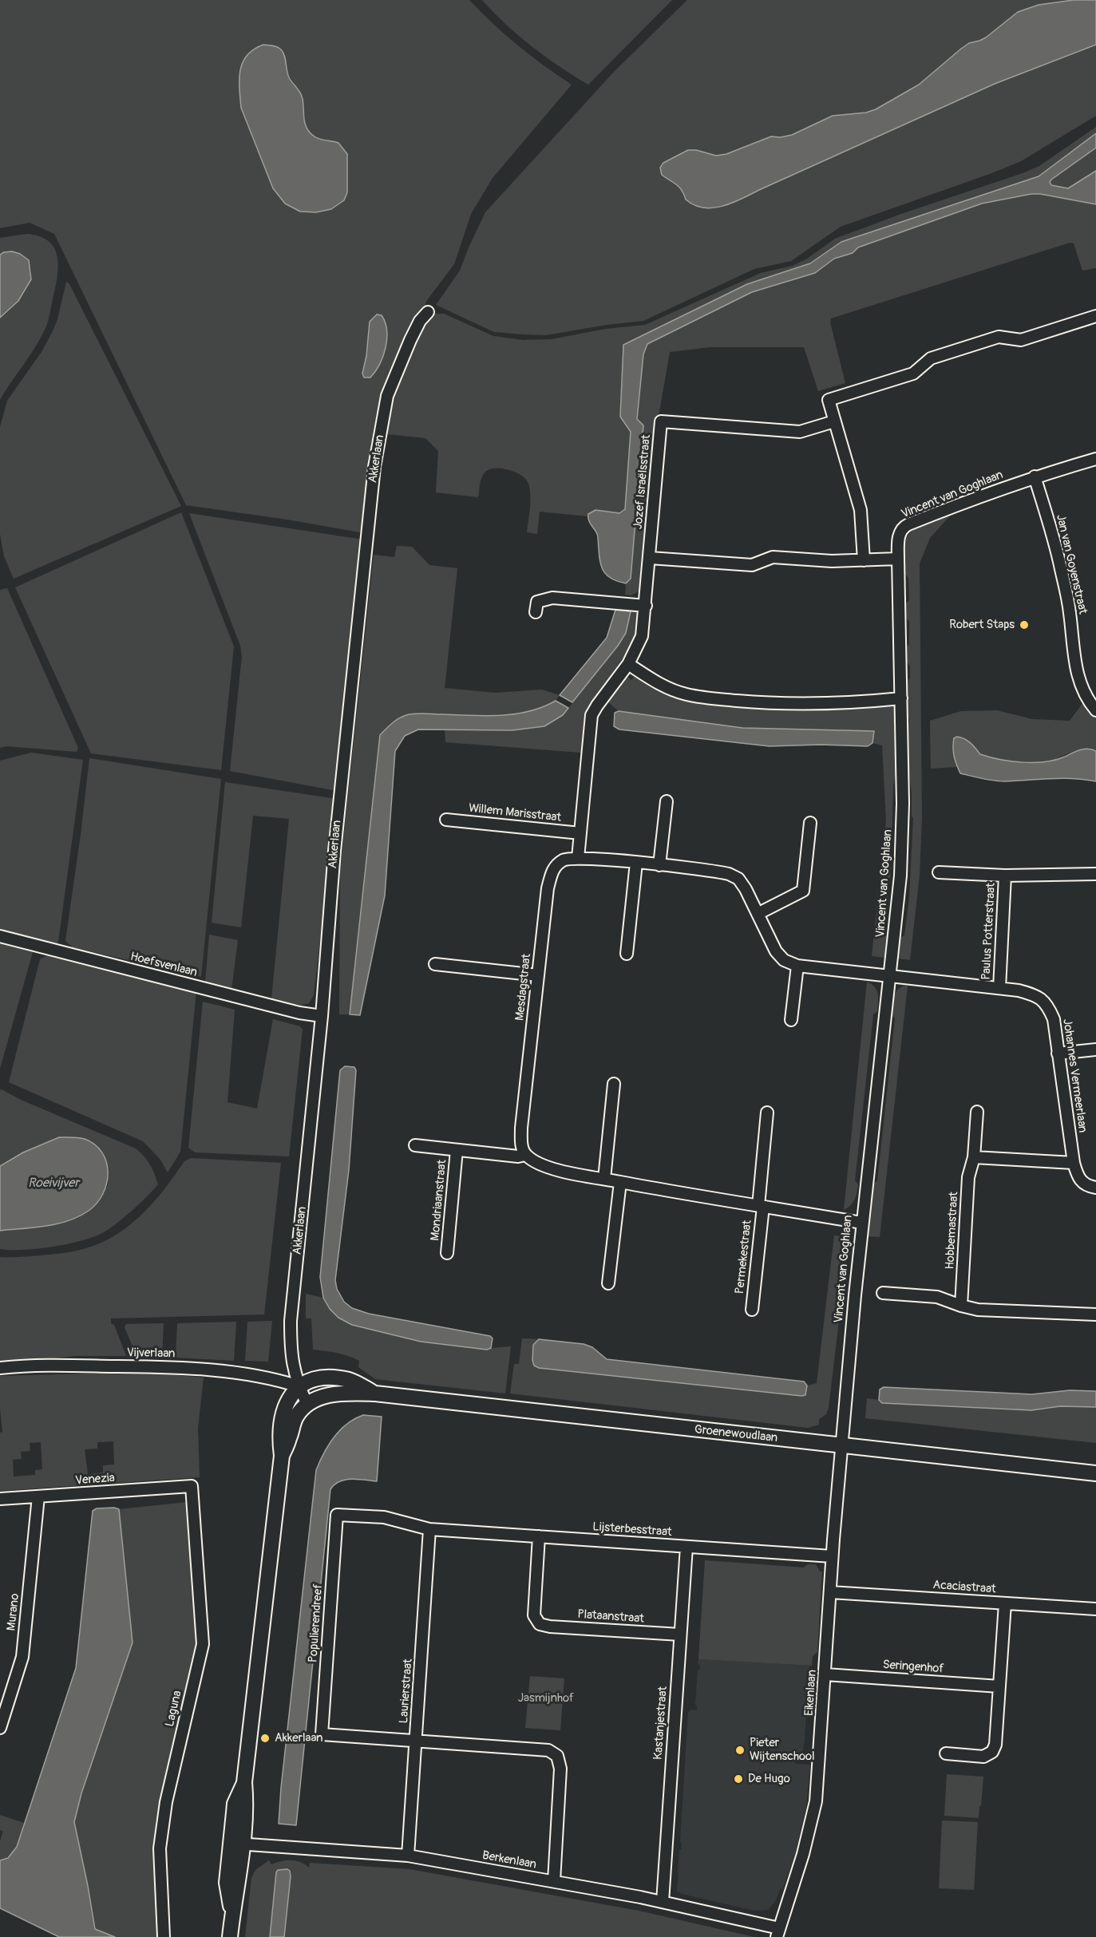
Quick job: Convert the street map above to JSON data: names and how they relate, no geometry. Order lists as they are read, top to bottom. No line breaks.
{"streets":{"street":["Akkerlaan","Jozef Israëlsstraat","Vincent van Goghlaan","Jan van Goyenstraat","Willem Marisstraat","Paulus Potterstraat","Hoefsvenlaan","Mesdagstraat","Johannes Vermeerlaan","Mondriaanstraat","Hobbemastraat","Permekestraat","Vijverlaan","Groenewoudlaan","Venezia","Lijsterbesstraat","Acaciastraat","Murano","Plataanstraat","Populierendreef","Seringenhof","Laurierstraat","Eikenlaan","Laguna","Kastanjestraat","Berkenlaan"]},"crossings":[["Akkerlaan","Hoefsvenlaan"],["Akkerlaan","Vijverlaan"],["Akkerlaan","Groenewoudlaan"],["Jozef Israëlsstraat","Willem Marisstraat"],["Jozef Israëlsstraat","Mesdagstraat"],["Vincent van Goghlaan","Jan van Goyenstraat"],["Vincent van Goghlaan","Mesdagstraat"],["Vincent van Goghlaan","Johannes Vermeerlaan"],["Vincent van Goghlaan","Groenewoudlaan"],["Vincent van Goghlaan","Eikenlaan"],["Paulus Potterstraat","Johannes Vermeerlaan"],["Mesdagstraat","Johannes Vermeerlaan"],["Mesdagstraat","Mondriaanstraat"],["Vijverlaan","Groenewoudlaan"],["Groenewoudlaan","Eikenlaan"],["Venezia","Murano"],["Venezia","Laguna"],["Lijsterbesstraat","Plataanstraat"],["Lijsterbesstraat","Populierendreef"],["Lijsterbesstraat","Laurierstraat"],["Lijsterbesstraat","Eikenlaan"],["Lijsterbesstraat","Kastanjestraat"],["Acaciastraat","Eikenlaan"],["Plataanstraat","Kastanjestraat"],["Populierendreef","Laurierstraat"],["Seringenhof","Eikenlaan"],["Laurierstraat","Berkenlaan"],["Eikenlaan","Berkenlaan"],["Kastanjestraat","Berkenlaan"]],"water":["Roeivijver"],"parks":["Jasmijnhof"],"places":["Robert Staps","Akkerlaan","Pieter Wijtenschool","De Hugo"]}
